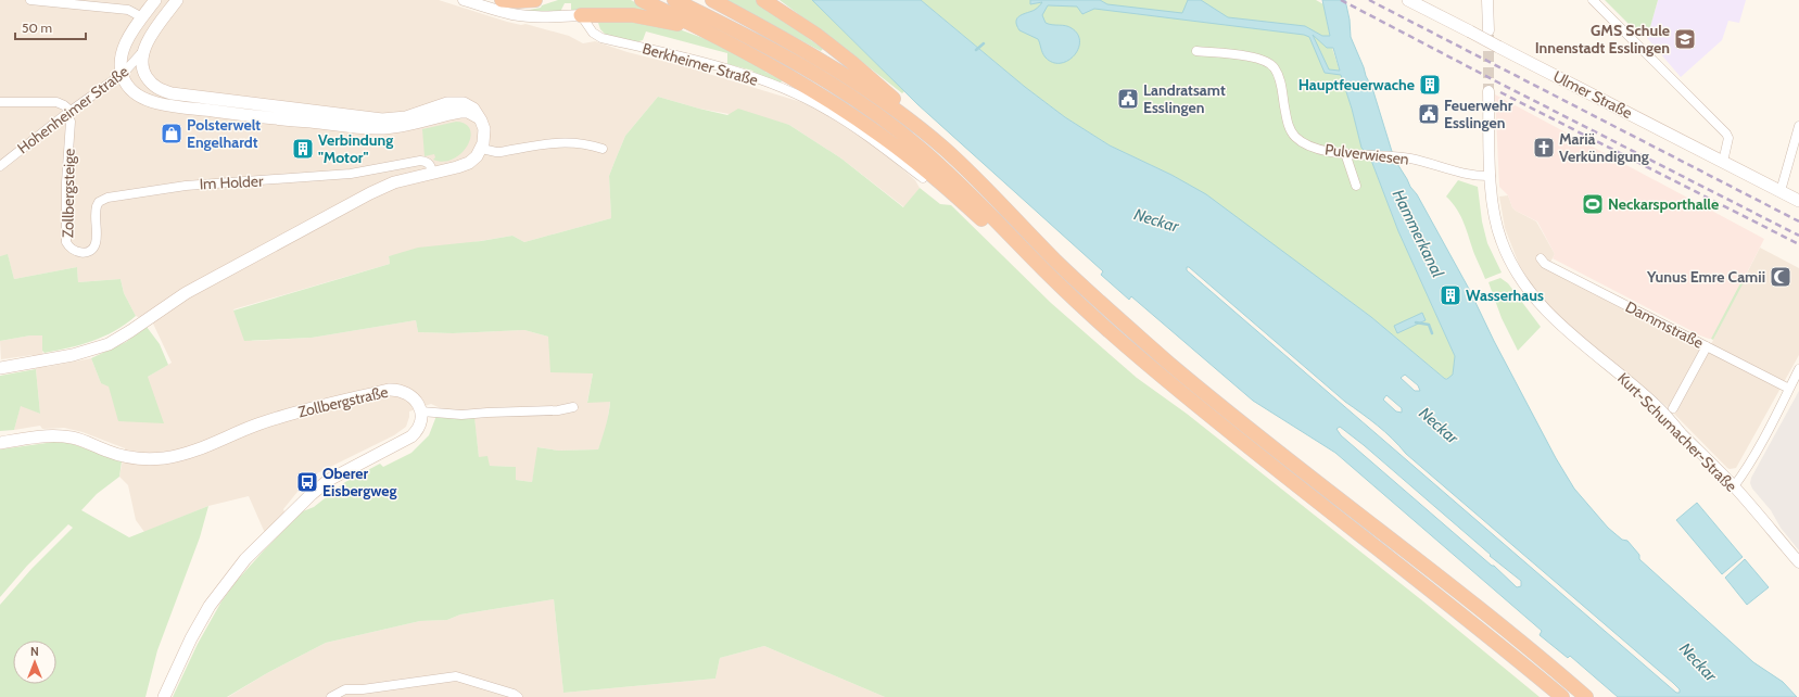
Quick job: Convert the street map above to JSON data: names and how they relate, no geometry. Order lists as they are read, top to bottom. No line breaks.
{"streets":{"main road":["Ulmer Straße","Zollbergstraße"],"street":["Berkheimer Straße","Hohenheimer Straße","Pulverwiesen","Im Holder","Zollbergsteige","Dammstraße","Kurt-Schumacher-Straße"]},"crossings":[["Hohenheimer Straße","Zollbergsteige"],["Pulverwiesen","Kurt-Schumacher-Straße"],["Im Holder","Zollbergsteige"]],"water":["Neckar","Hammerkanal"],"places":{"school or university":["GMS Schule Innenstadt Esslingen"],"building":["Hauptfeuerwache","Verbindung \"Motor\"","Wasserhaus"],"public building":["Landratsamt Esslingen","Feuerwehr Esslingen"],"shop":["Polsterwelt Engelhardt"],"church":["Mariä Verkündigung"],"sports":["Neckarsporthalle"],"mosque":["Yunus Emre Camii"],"bus stop":["Oberer Eisbergweg"]},"scale_bar":"50 m","north":"top"}
